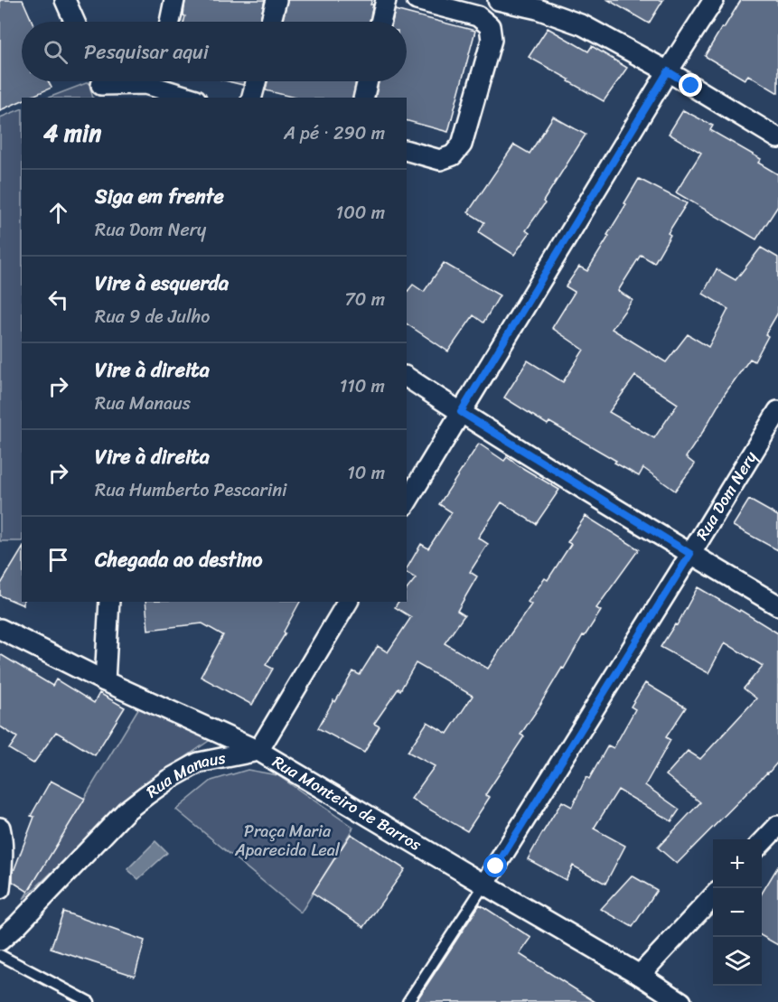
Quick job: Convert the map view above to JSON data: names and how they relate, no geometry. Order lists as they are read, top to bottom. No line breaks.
{"streets":{"street":["Rua Dom Nery","Rua Manaus","Rua Monteiro de Barros"]},"crossings":[["Rua Dom Nery","Rua Monteiro de Barros"],["Rua Manaus","Rua Monteiro de Barros"]],"parks":["Praça Maria Aparecida Leal"],"page":{"search":"Pesquisar aqui","heading":["4 min","A pé · 290 m"],"list":[["Siga em frente","Rua Dom Nery","100 m"],["Vire à esquerda","Rua 9 de Julho","70 m"],["Vire à direita","Rua Manaus","110 m"],["Vire à direita","Rua Humberto Pescarini","10 m"],"Chegada ao destino"],"map_buttons":["+","−"]}}
